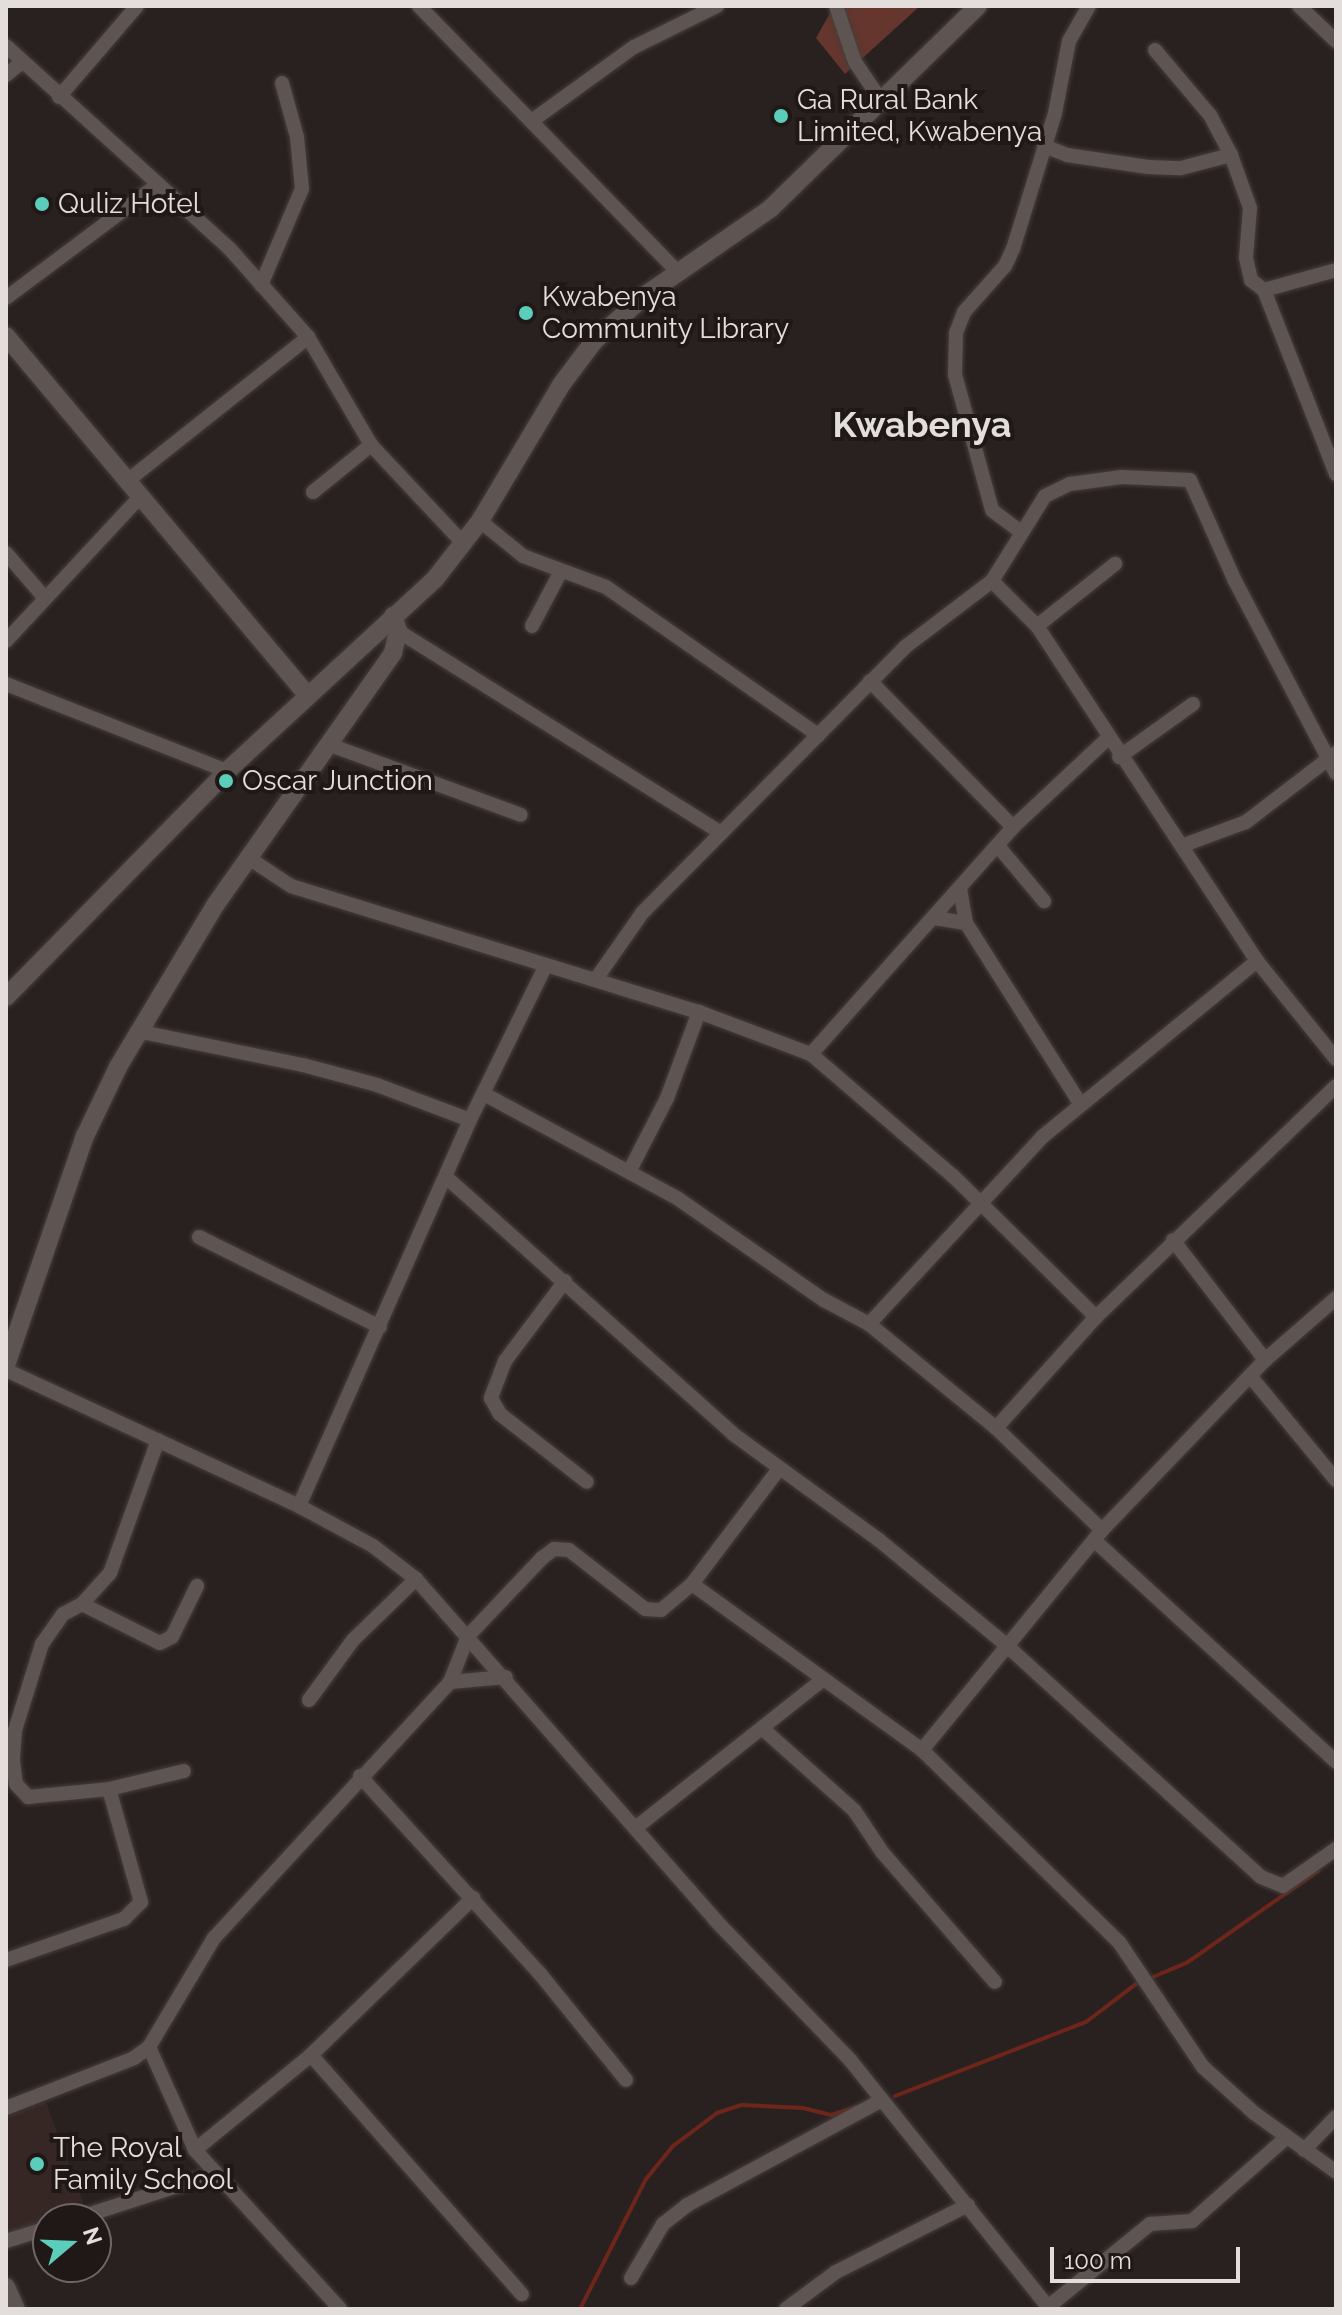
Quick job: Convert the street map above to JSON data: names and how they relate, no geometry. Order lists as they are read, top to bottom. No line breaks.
{"districts":["Kwabenya"],"places":["Ga Rural Bank Limited, Kwabenya","Quliz Hotel","Kwabenya Community Library","Oscar Junction","The Royal Family School"],"scale_bar":"100 m","north":"right"}
